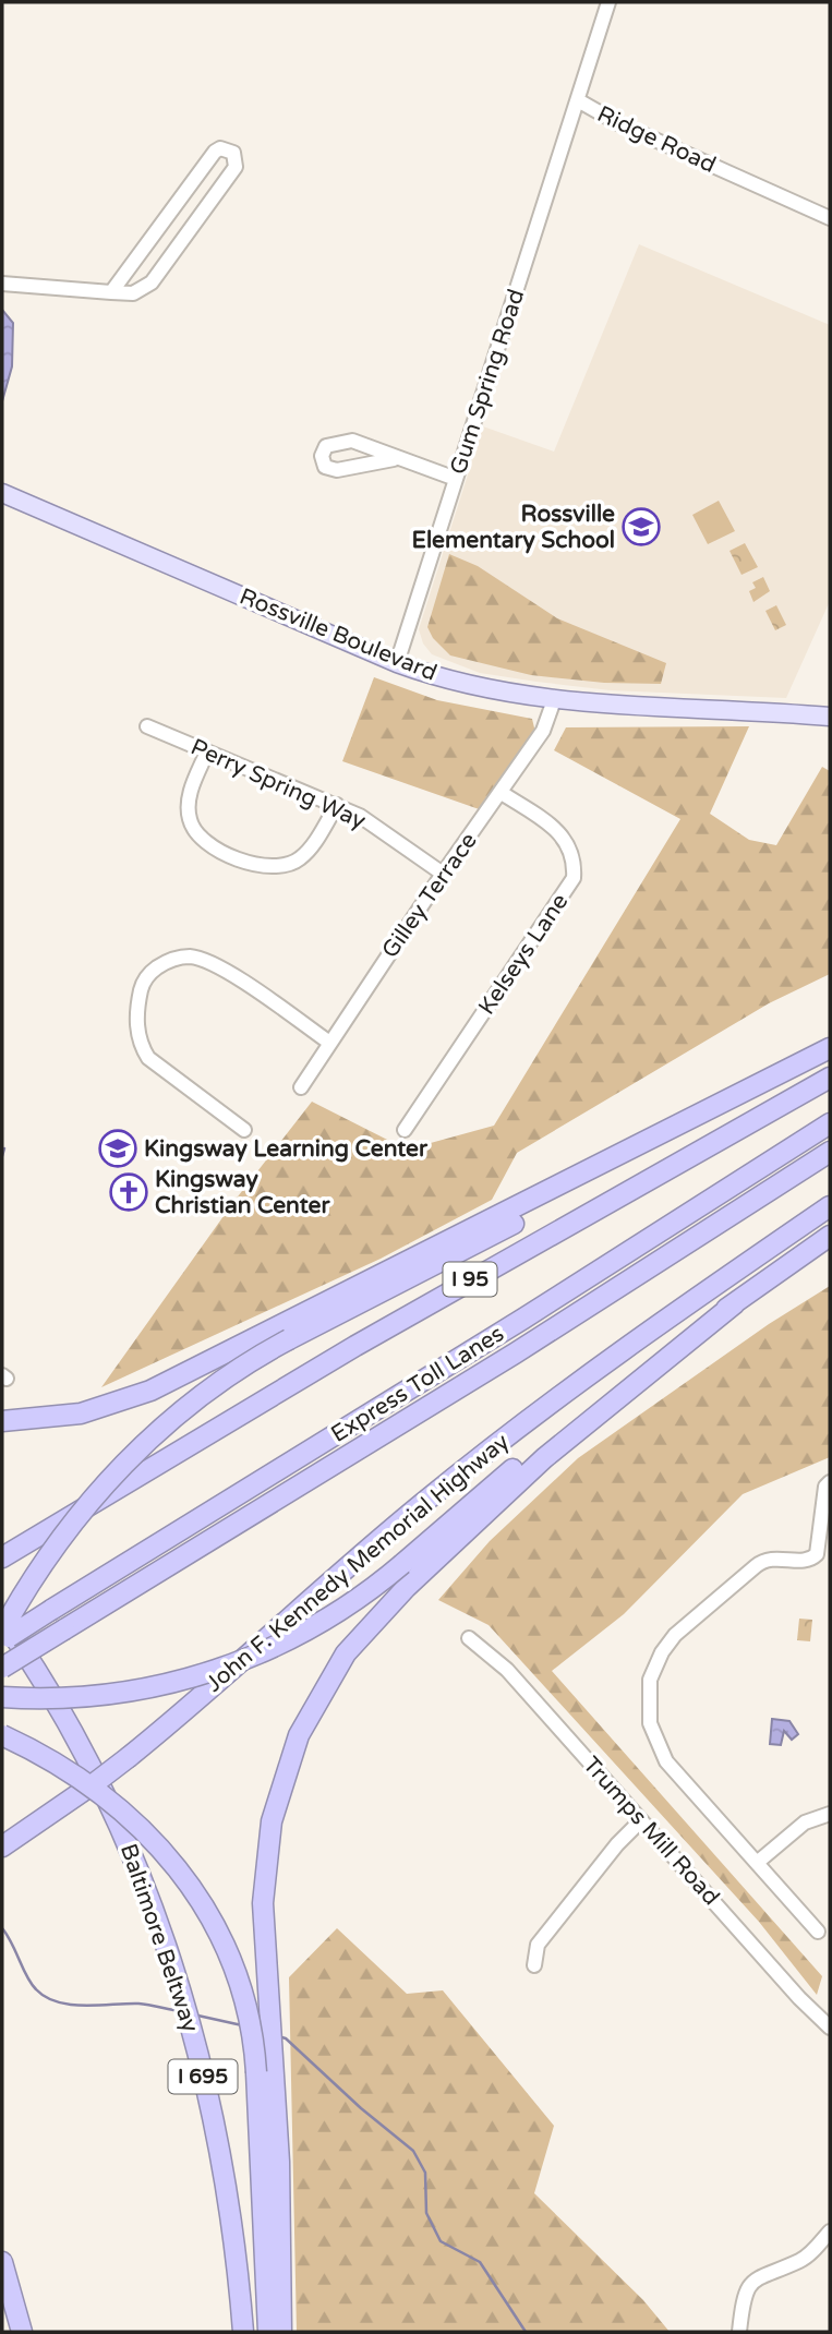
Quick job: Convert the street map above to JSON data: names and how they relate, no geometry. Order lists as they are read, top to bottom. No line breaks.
{"streets":{"highway":["I 95","Express Toll Lanes","John F. Kennedy Memorial Highway","Baltimore Beltway","I 695"],"main road":["Rossville Boulevard"],"street":["Ridge Road","Gum Spring Road","Perry Spring Way","Gilley Terrace","Kelseys Lane","Trumps Mill Road"]},"crossings":[["Ridge Road","Gum Spring Road"],["Gum Spring Road","Rossville Boulevard"],["Rossville Boulevard","Gilley Terrace"],["Perry Spring Way","Gilley Terrace"],["Gilley Terrace","Kelseys Lane"]],"places":{"school or university":["Rossville Elementary School","Kingsway Learning Center"],"church":["Kingsway Christian Center"]}}
